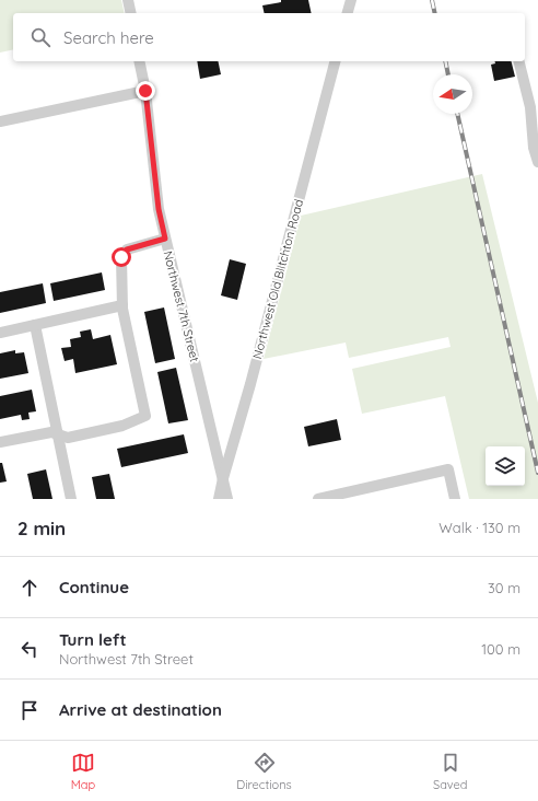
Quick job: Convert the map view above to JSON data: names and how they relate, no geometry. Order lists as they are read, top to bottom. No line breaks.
{"streets":{"street":["Northwest Old Blitchton Road","Northwest 7th Street"]},"crossings":[["Northwest Old Blitchton Road","Northwest 7th Street"]],"north":"left","page":{"search":"Search here","heading":["2 min","Walk · 130 m"],"list":[["Continue","30 m"],["Turn left","Northwest 7th Street","100 m"],"Arrive at destination"],"nav":["Map","Directions","Saved"]}}
